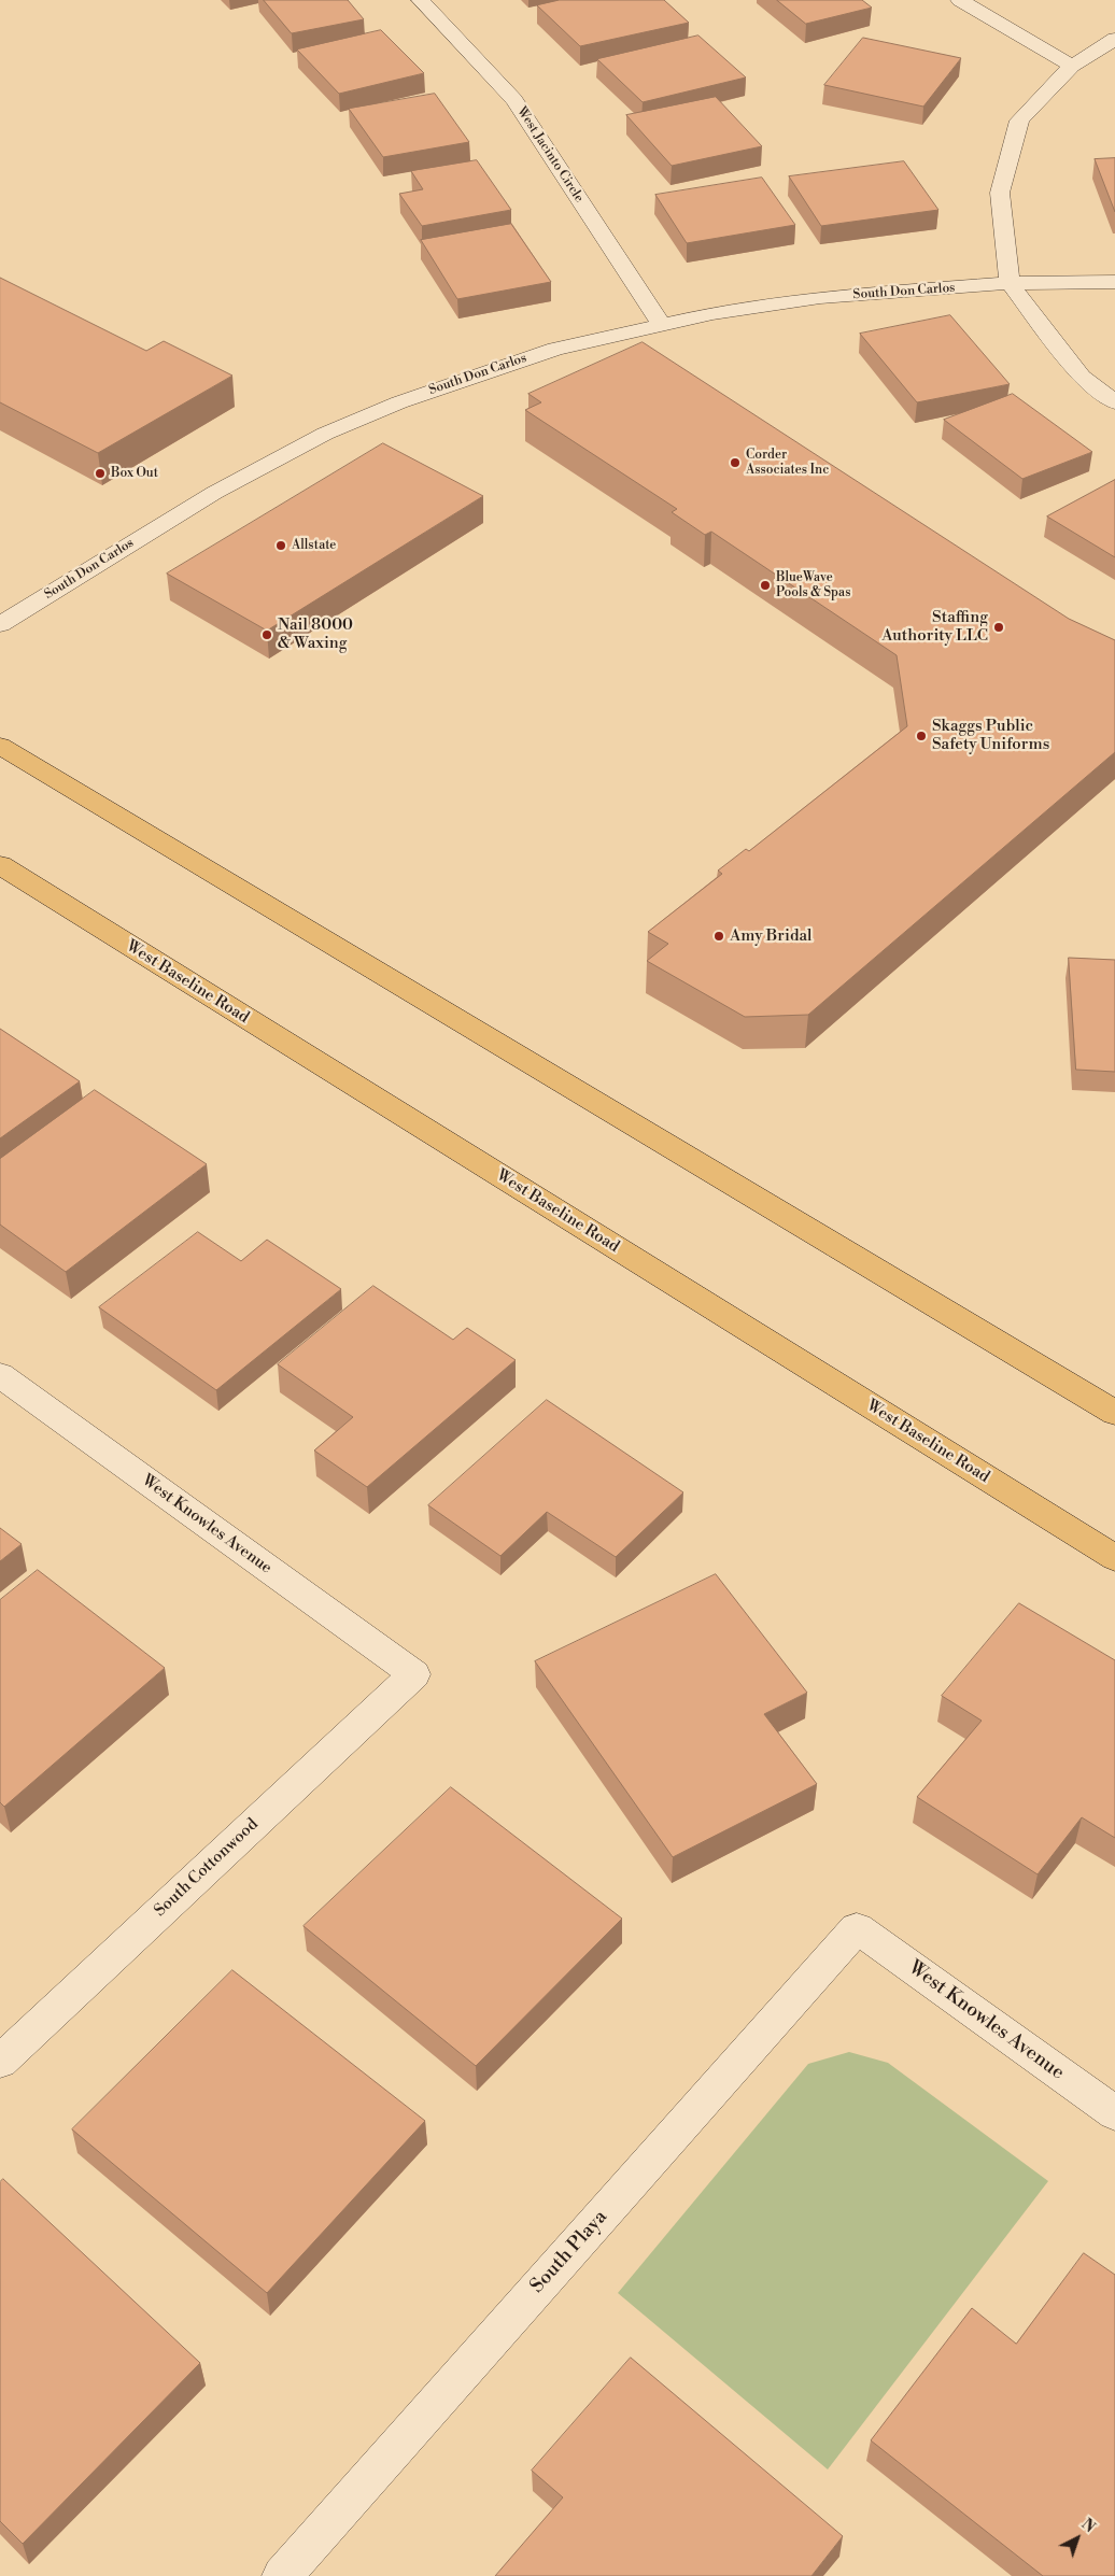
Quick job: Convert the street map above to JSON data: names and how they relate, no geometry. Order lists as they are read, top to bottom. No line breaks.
{"streets":{"main road":["West Baseline Road"],"street":["West Jacinto Circle","South Don Carlos","West Knowles Avenue","South Cottonwood","South Playa"]},"crossings":[["West Jacinto Circle","South Don Carlos"],["West Knowles Avenue","South Cottonwood"],["West Knowles Avenue","South Playa"]],"places":["Corder Associates Inc","Box Out","Allstate","BlueWave Pools & Spas","Staffing Authority LLC","Nail 8000 & Waxing","Skaggs Public Safety Uniforms","Amy Bridal"],"north":"top right"}
